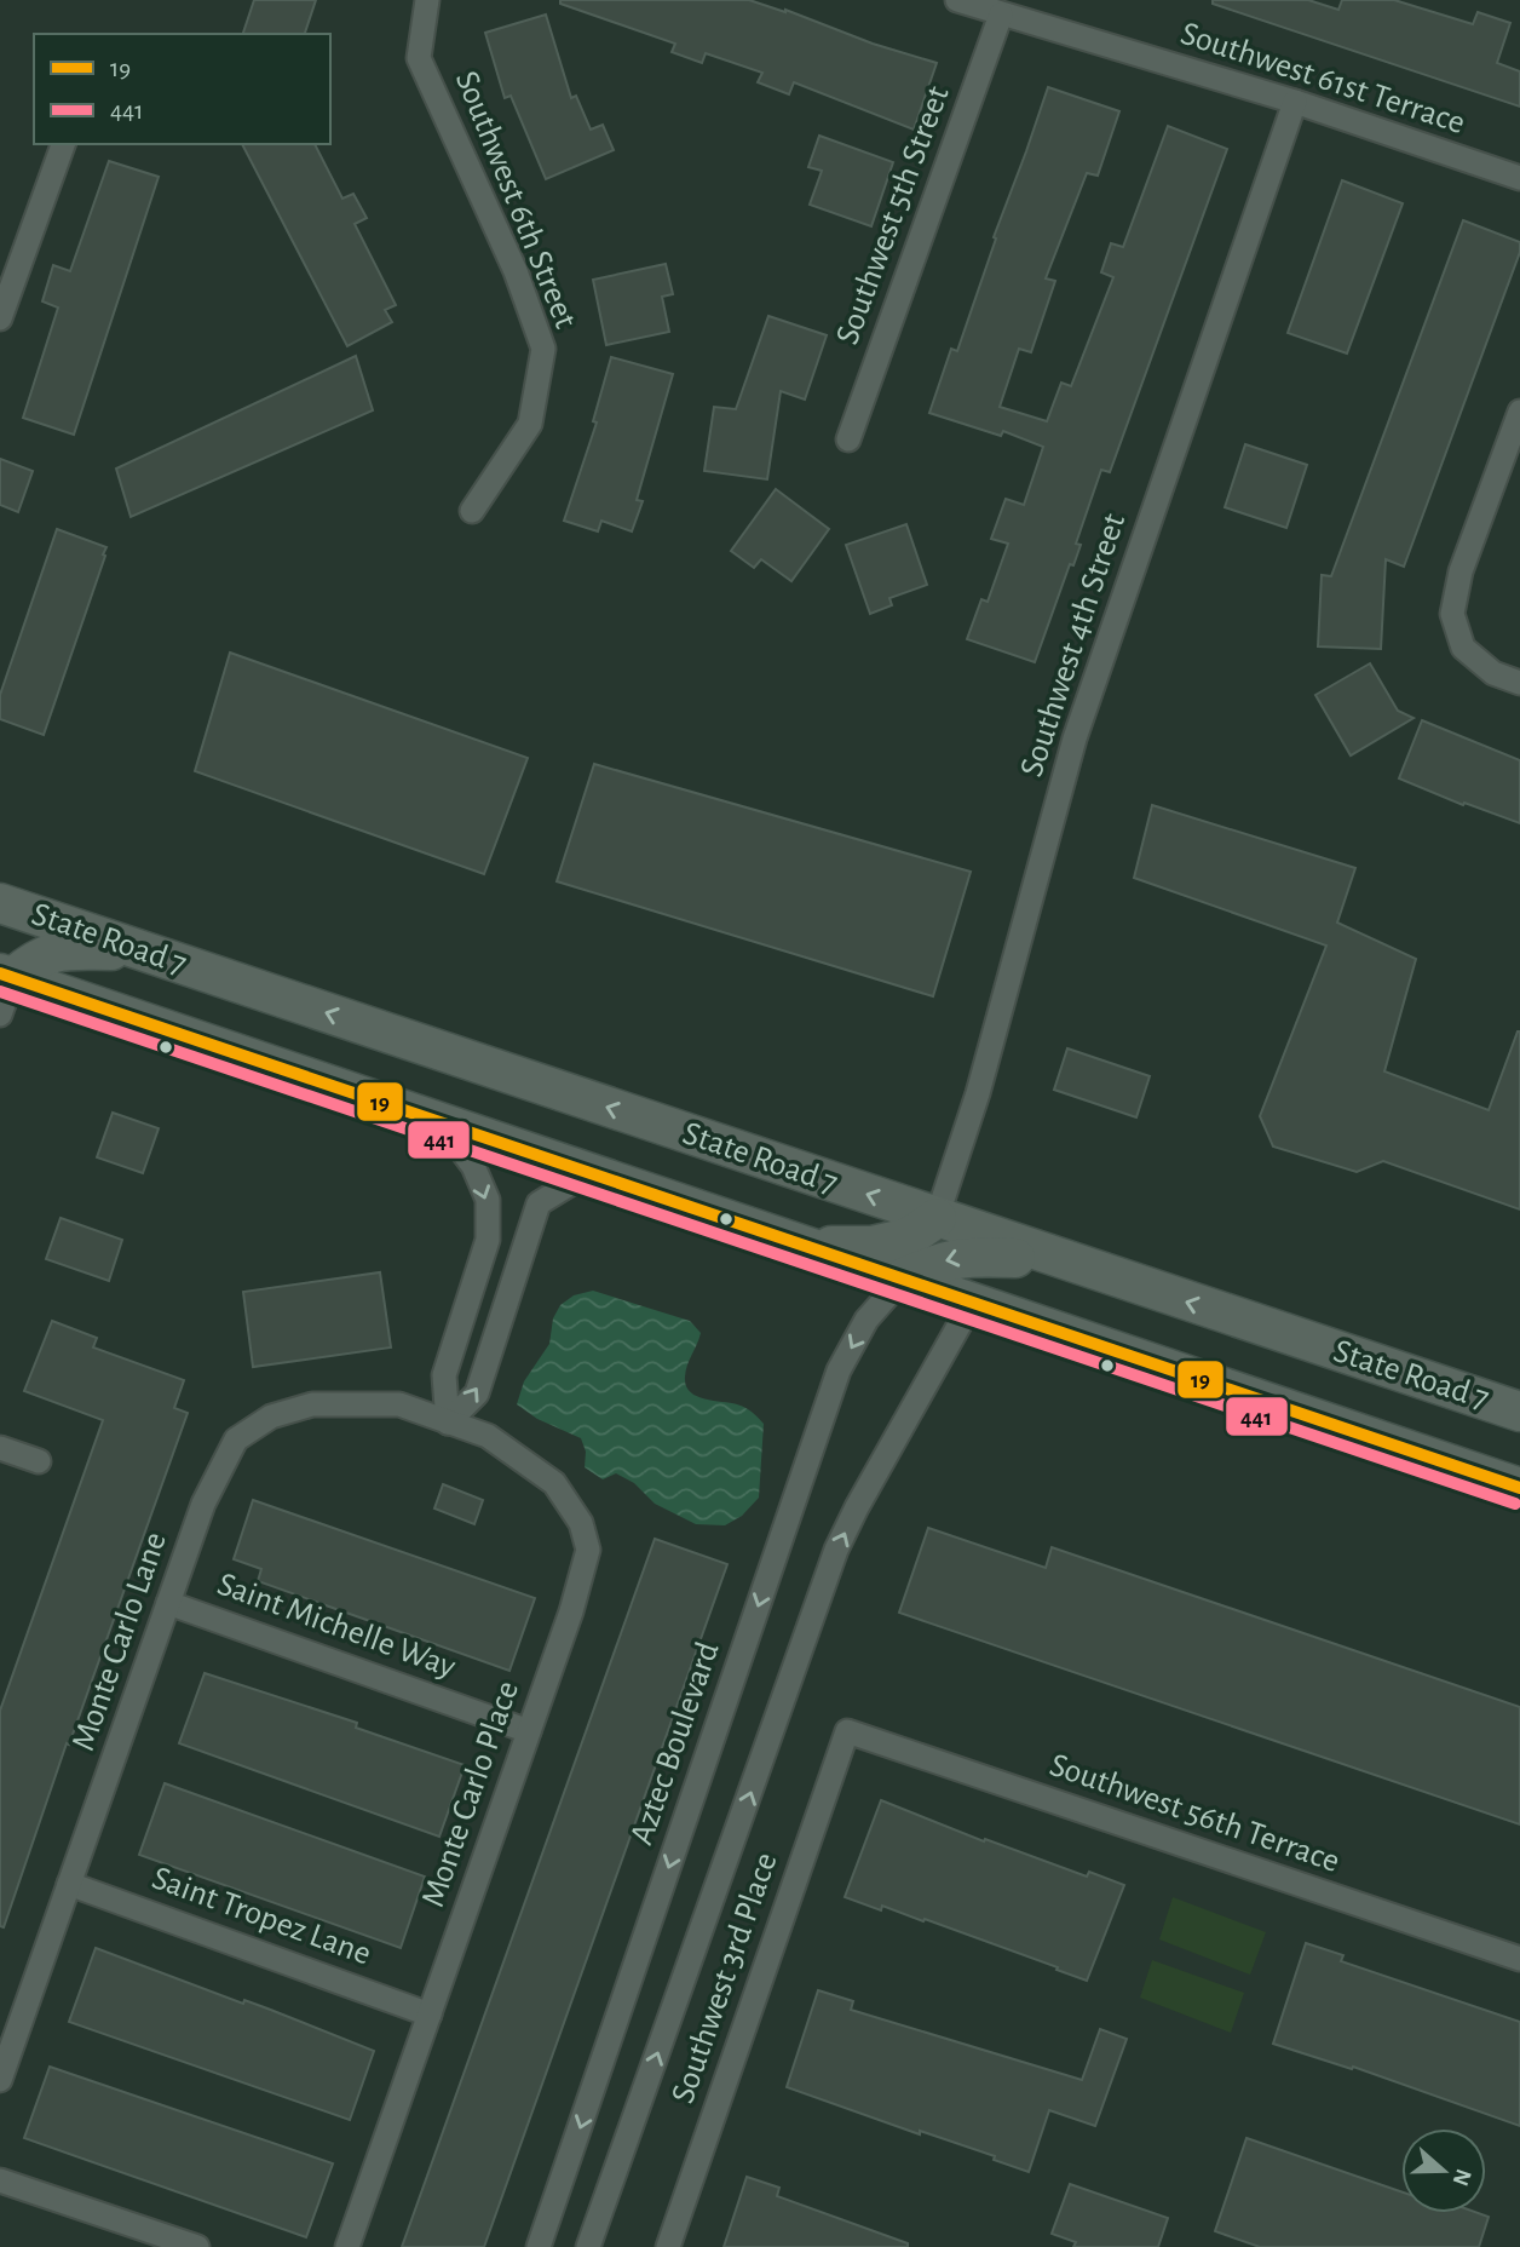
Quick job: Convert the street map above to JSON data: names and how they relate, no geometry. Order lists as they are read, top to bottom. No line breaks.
{"streets":{"main road":["State Road 7"],"street":["Southwest 61st Terrace","Southwest 6th Street","Southwest 5th Street","Southwest 4th Street","Saint Michelle Way","Monte Carlo Lane","Aztec Boulevard","Monte Carlo Place","Southwest 56th Terrace","Saint Tropez Lane","Southwest 3rd Place"]},"crossings":[["Southwest 61st Terrace","Southwest 5th Street"],["Southwest 61st Terrace","Southwest 4th Street"],["Southwest 4th Street","State Road 7"],["State Road 7","Aztec Boulevard"],["Saint Michelle Way","Monte Carlo Lane"],["Saint Michelle Way","Monte Carlo Place"],["Monte Carlo Lane","Monte Carlo Place"],["Monte Carlo Lane","Saint Tropez Lane"],["Monte Carlo Place","Saint Tropez Lane"],["Southwest 56th Terrace","Southwest 3rd Place"]],"lines":["transit line 19","transit line 441"],"legend":["19","441"],"north":"right"}
